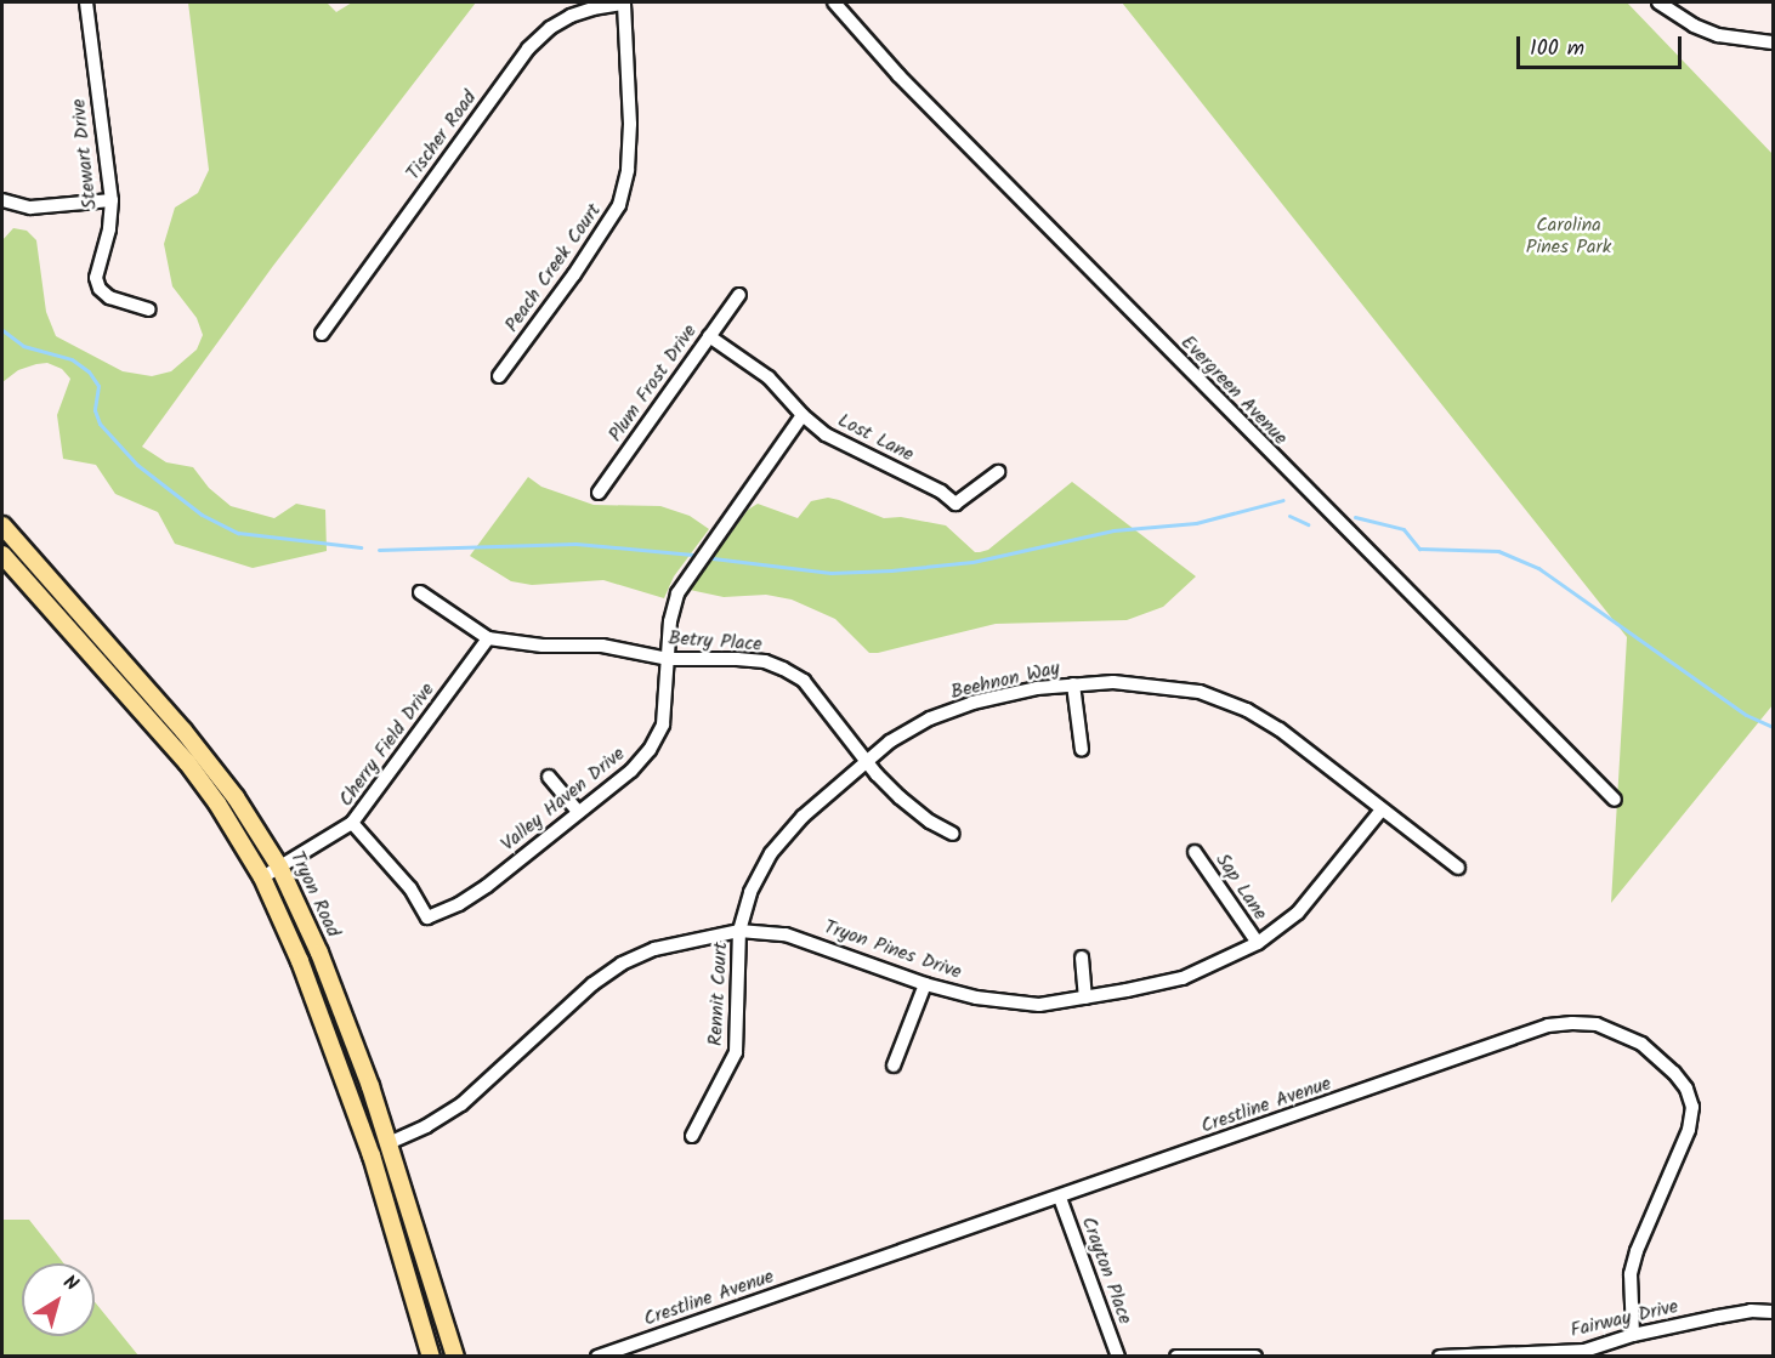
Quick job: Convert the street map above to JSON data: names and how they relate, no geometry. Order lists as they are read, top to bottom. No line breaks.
{"streets":{"main road":["Tryon Road"],"street":["Tischer Road","Stewart Drive","Peach Creek Court","Plum Frost Drive","Evergreen Avenue","Lost Lane","Betry Place","Beehnon Way","Cherry Field Drive","Valley Haven Drive","Sap Lane","Tryon Pines Drive","Rennit Court","Crestline Avenue","Crayton Place","Fairway Drive"]},"crossings":[["Tischer Road","Peach Creek Court"],["Plum Frost Drive","Lost Lane"],["Lost Lane","Valley Haven Drive"],["Betry Place","Beehnon Way"],["Betry Place","Cherry Field Drive"],["Betry Place","Valley Haven Drive"],["Beehnon Way","Tryon Pines Drive"],["Beehnon Way","Rennit Court"],["Cherry Field Drive","Valley Haven Drive"],["Cherry Field Drive","Tryon Road"],["Sap Lane","Tryon Pines Drive"],["Tryon Road","Tryon Pines Drive"],["Tryon Pines Drive","Rennit Court"],["Crestline Avenue","Crayton Place"],["Crestline Avenue","Fairway Drive"]],"parks":["Carolina Pines Park"],"scale_bar":"100 m","north":"top right"}
